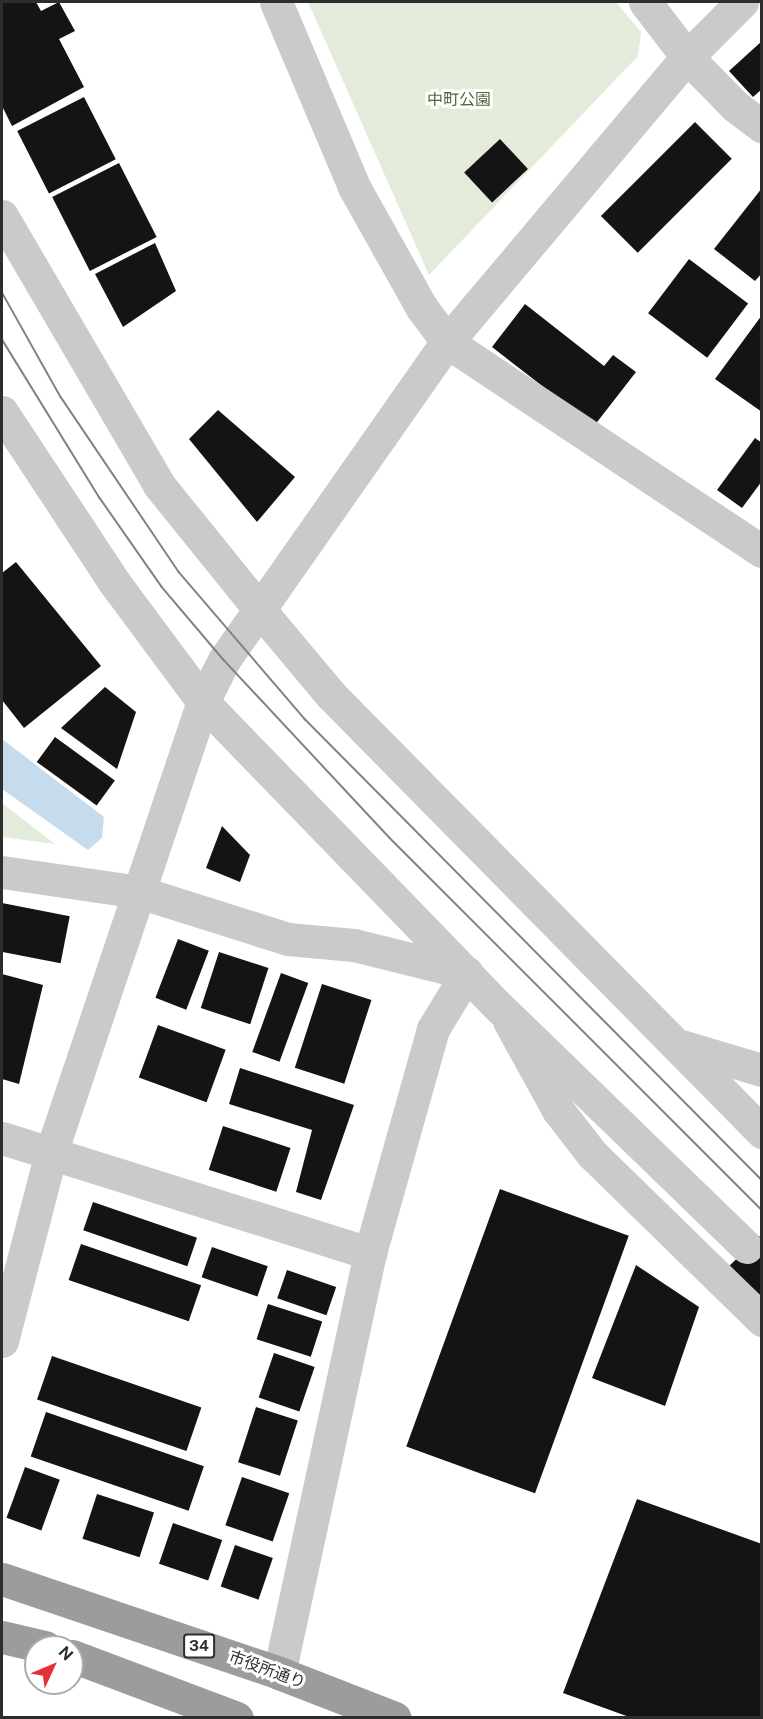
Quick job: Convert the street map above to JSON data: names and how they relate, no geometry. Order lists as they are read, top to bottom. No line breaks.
{"streets":{"highway":["34","市役所通り"]},"parks":["中町公園"],"north":"top right"}
